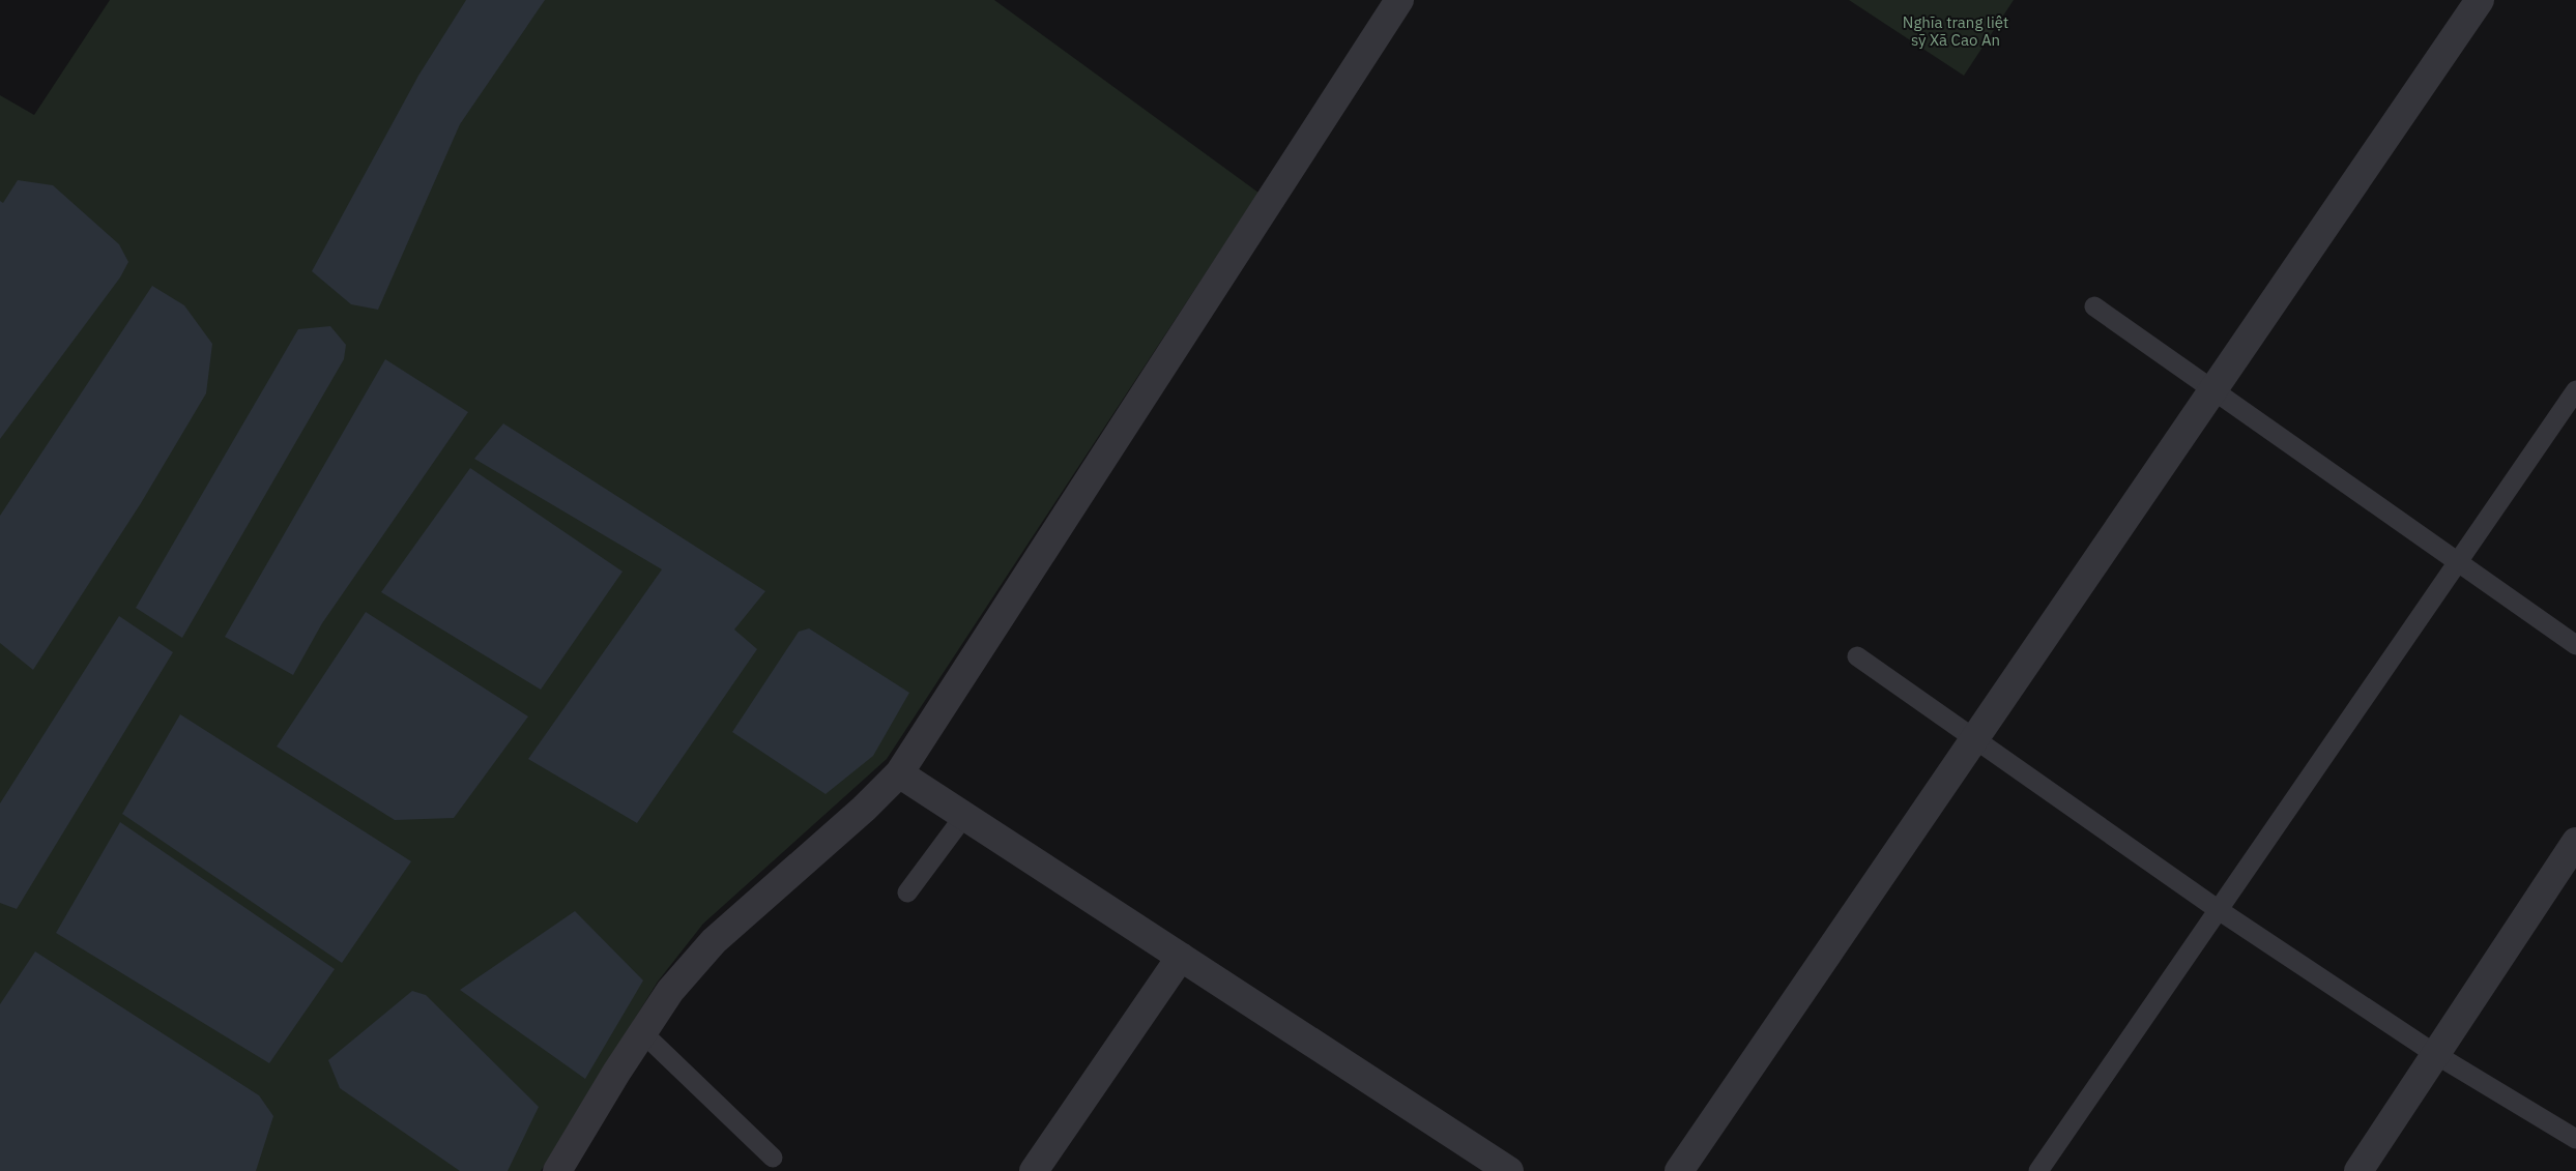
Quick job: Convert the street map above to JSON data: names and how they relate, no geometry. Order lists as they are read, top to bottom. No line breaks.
{"parks":["Nghĩa trang liệt sỹ Xã Cao An"]}
